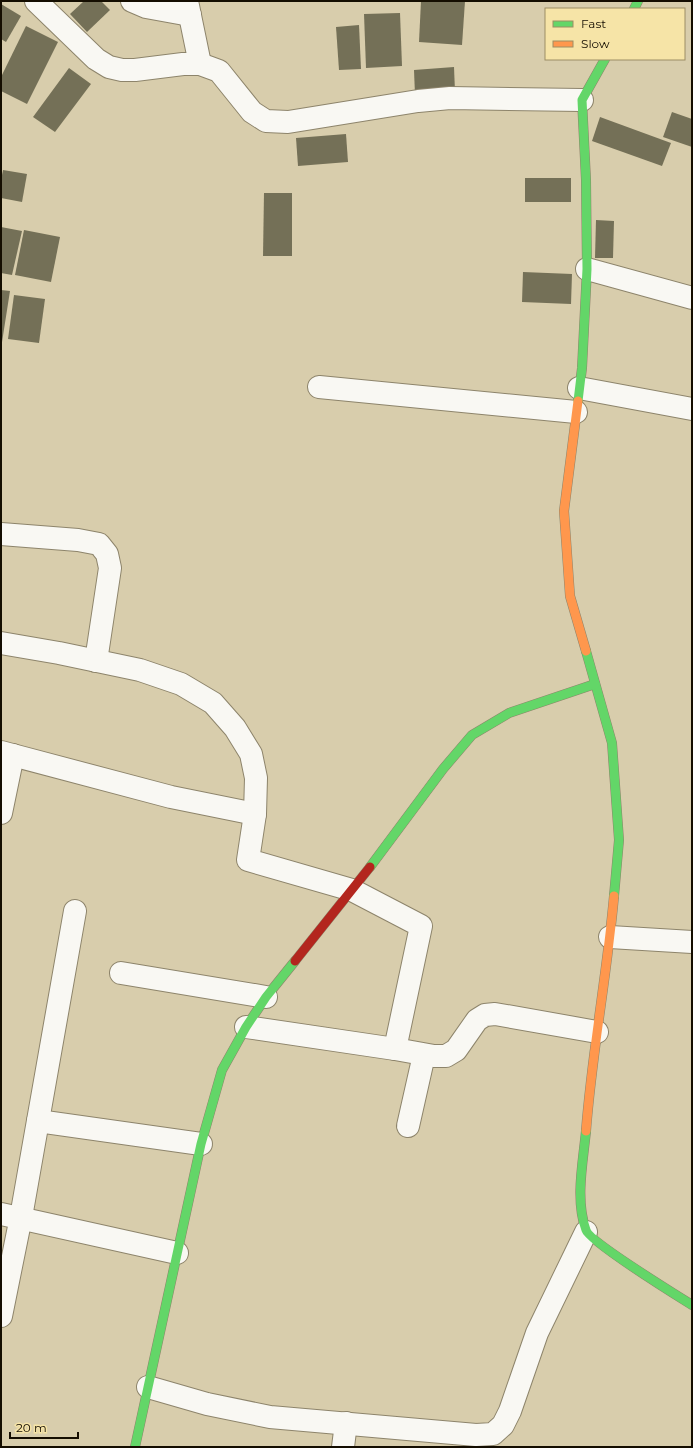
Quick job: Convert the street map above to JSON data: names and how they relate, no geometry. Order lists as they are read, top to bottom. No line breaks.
{"legend":["Fast","Slow"],"scale_bar":"20 m"}
